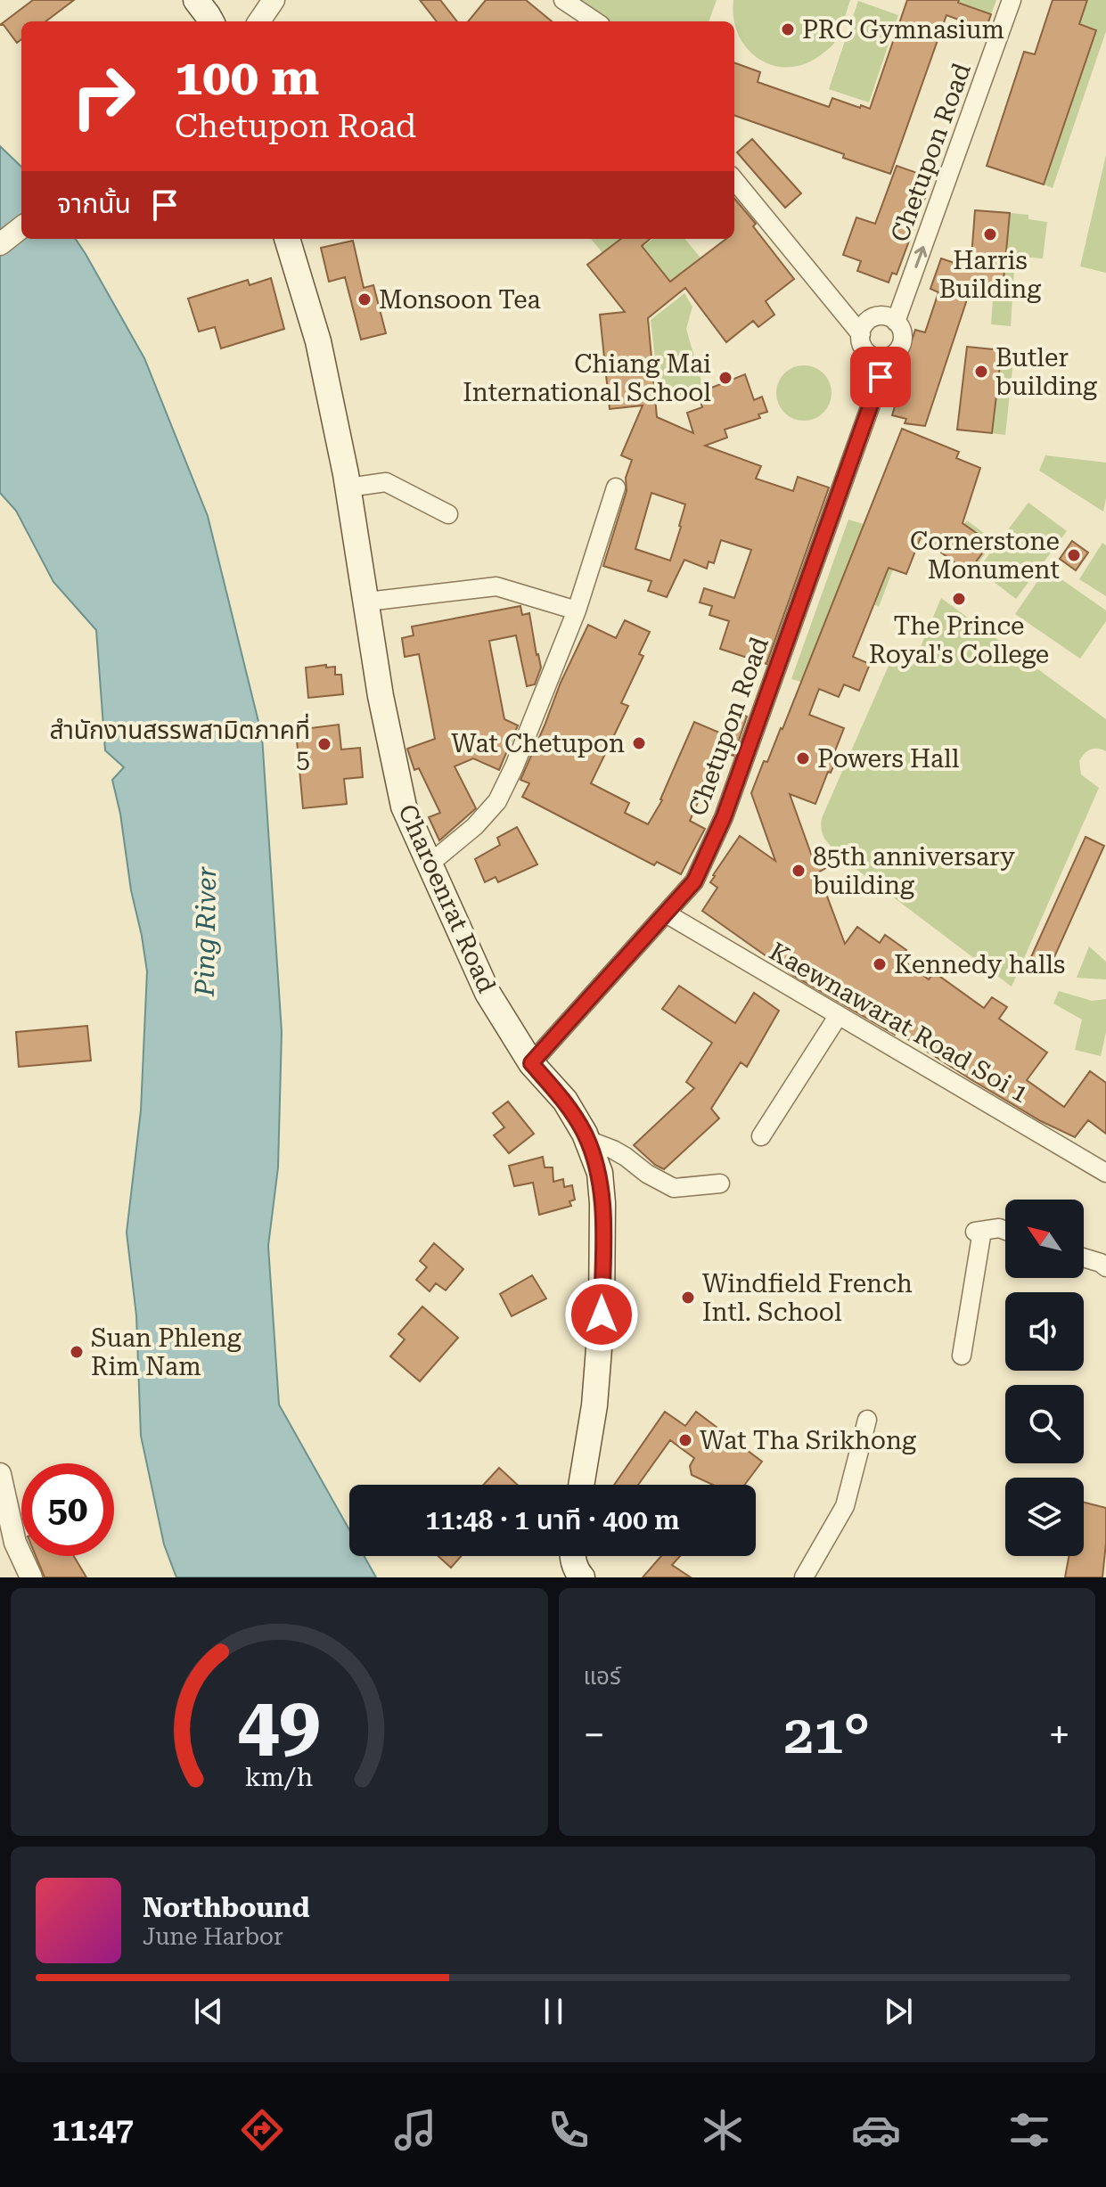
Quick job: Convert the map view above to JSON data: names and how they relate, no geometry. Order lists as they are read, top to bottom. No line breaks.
{"streets":{"main road":["Charoenrat Road"],"street":["Chetupon Road","Kaewnawarat Road Soi 1"]},"crossings":[["Chetupon Road","Charoenrat Road"],["Chetupon Road","Kaewnawarat Road Soi 1"]],"water":["Ping River"],"places":["PRC Gymnasium","Harris Building","Monsoon Tea","Butler building","Chiang Mai International School","Cornerstone Monument","The Prince Royal's College","Wat Chetupon","สำนักงานสรรพสามิตภาคที่ 5","Powers Hall","85th anniversary building","Kennedy halls","Windfield French Intl. School","Suan Phleng Rim Nam","Wat Tha Srikhong"],"north":"top left","page":{"turn":["100 m","Chetupon Road"],"then":"จากนั้น","limit":"50","trip":"11:48 · 1 นาที · 400 m","tile":"แอร์","heat":["−","21°","+"],"song":["Northbound","June Harbor"],"tabs":"11:47","gauge":["49","km/h"]}}
